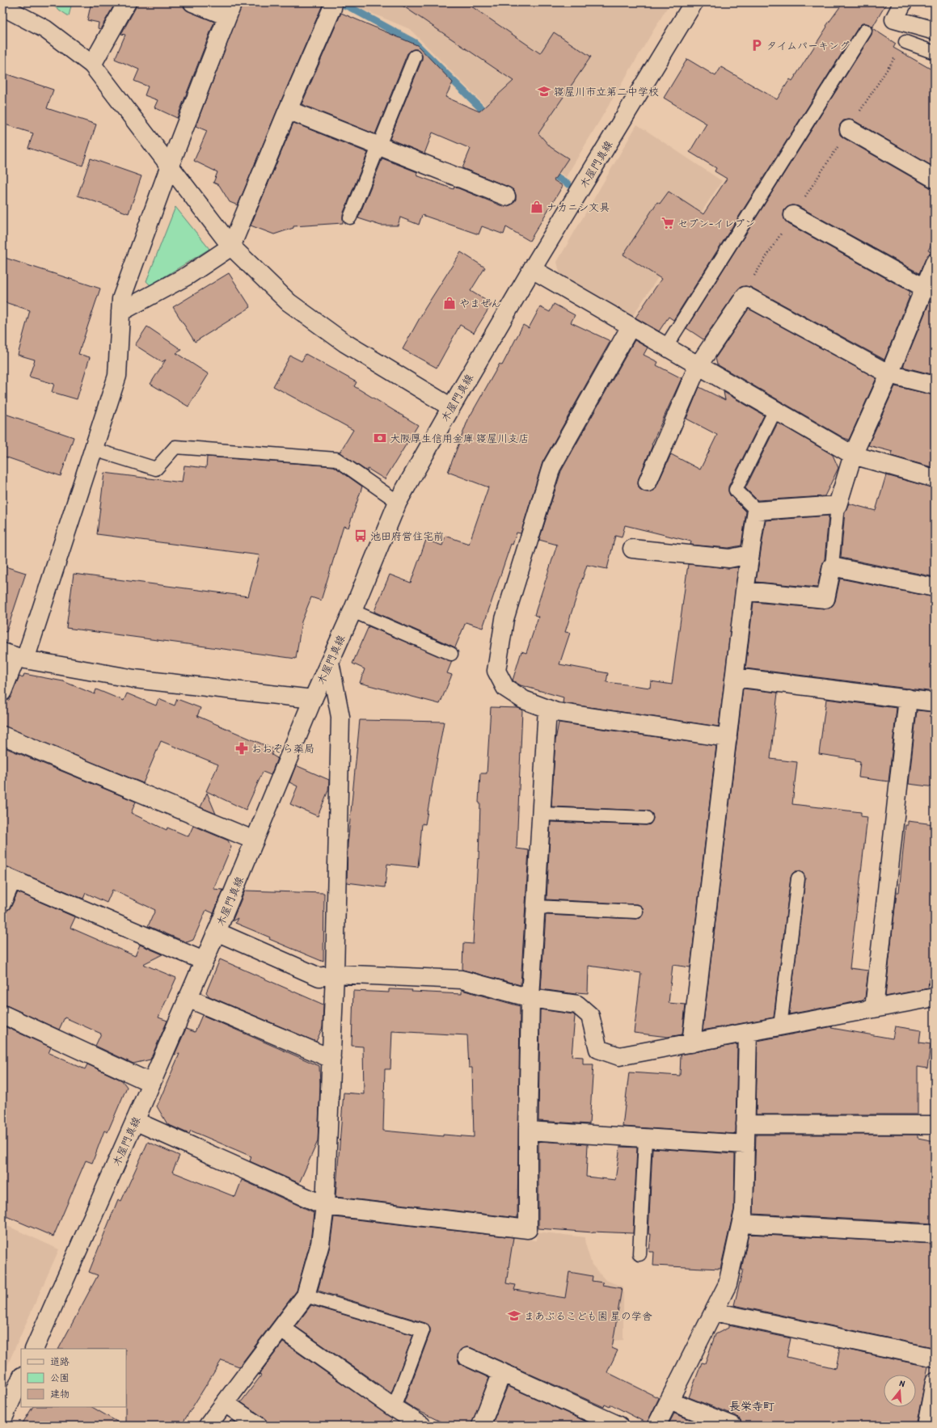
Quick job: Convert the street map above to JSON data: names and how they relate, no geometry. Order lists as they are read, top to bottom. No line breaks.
{"streets":{"street":["木屋門真線"]},"districts":["長栄寺町"],"places":{"parking":["タイムパーキング"],"school or university":["寝屋川市立第二中学校","まあぶるこども園 星の学舎"],"shop":["ナカニシ文具","やまぜん"],"supermarket":["セブン-イレブン"],"bank":["大阪厚生信用金庫 寝屋川支店"],"bus stop":["池田府営住宅前"],"pharmacy":["おおぞら薬局"]},"legend":["道路","公園","建物"],"north":"top"}
